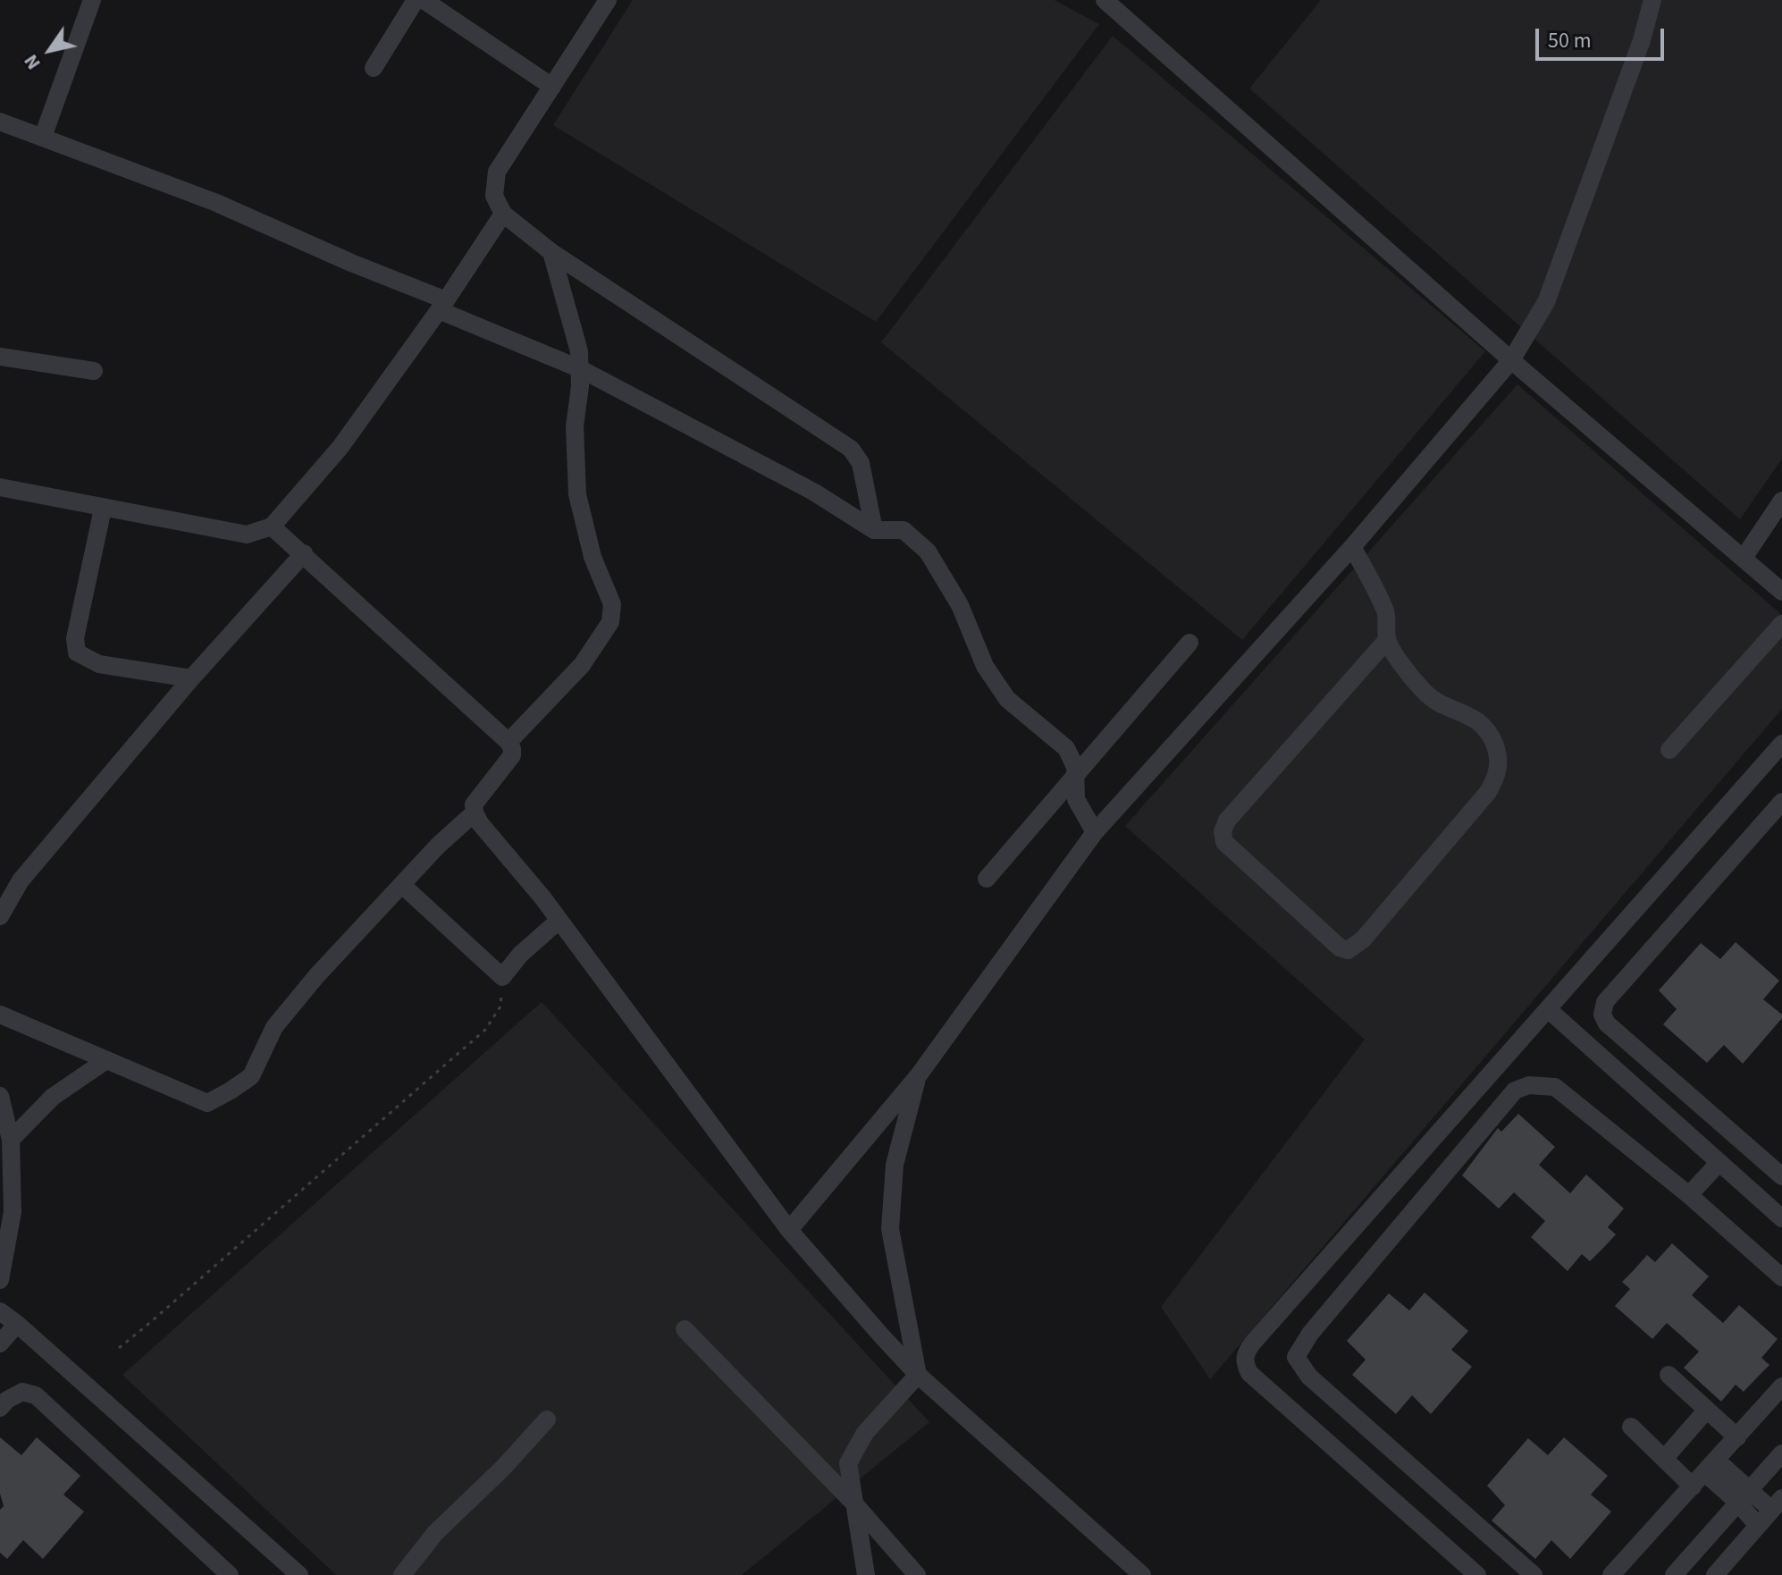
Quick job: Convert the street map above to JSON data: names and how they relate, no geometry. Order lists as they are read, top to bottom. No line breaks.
{"scale_bar":"50 m","north":"bottom left"}
